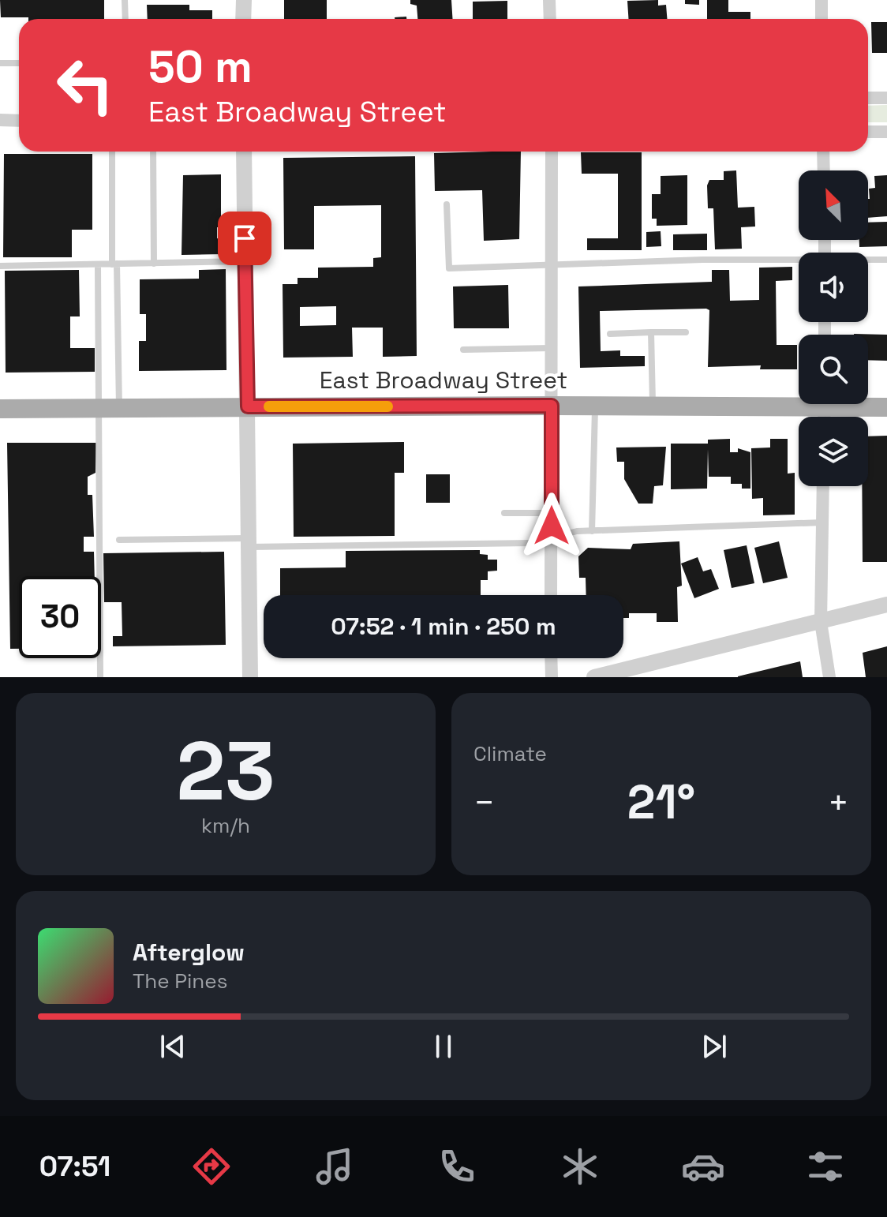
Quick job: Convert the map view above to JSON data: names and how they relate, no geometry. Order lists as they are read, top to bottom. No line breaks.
{"streets":{"main road":["East Broadway Street"]},"north":"top left","page":{"turn":["50 m","East Broadway Street"],"limit":"30","trip":"07:52 · 1 min · 250 m","tile":[["23","km/h"],"Climate"],"heat":["−","21°","+"],"song":["Afterglow","The Pines"],"tabs":"07:51"}}
